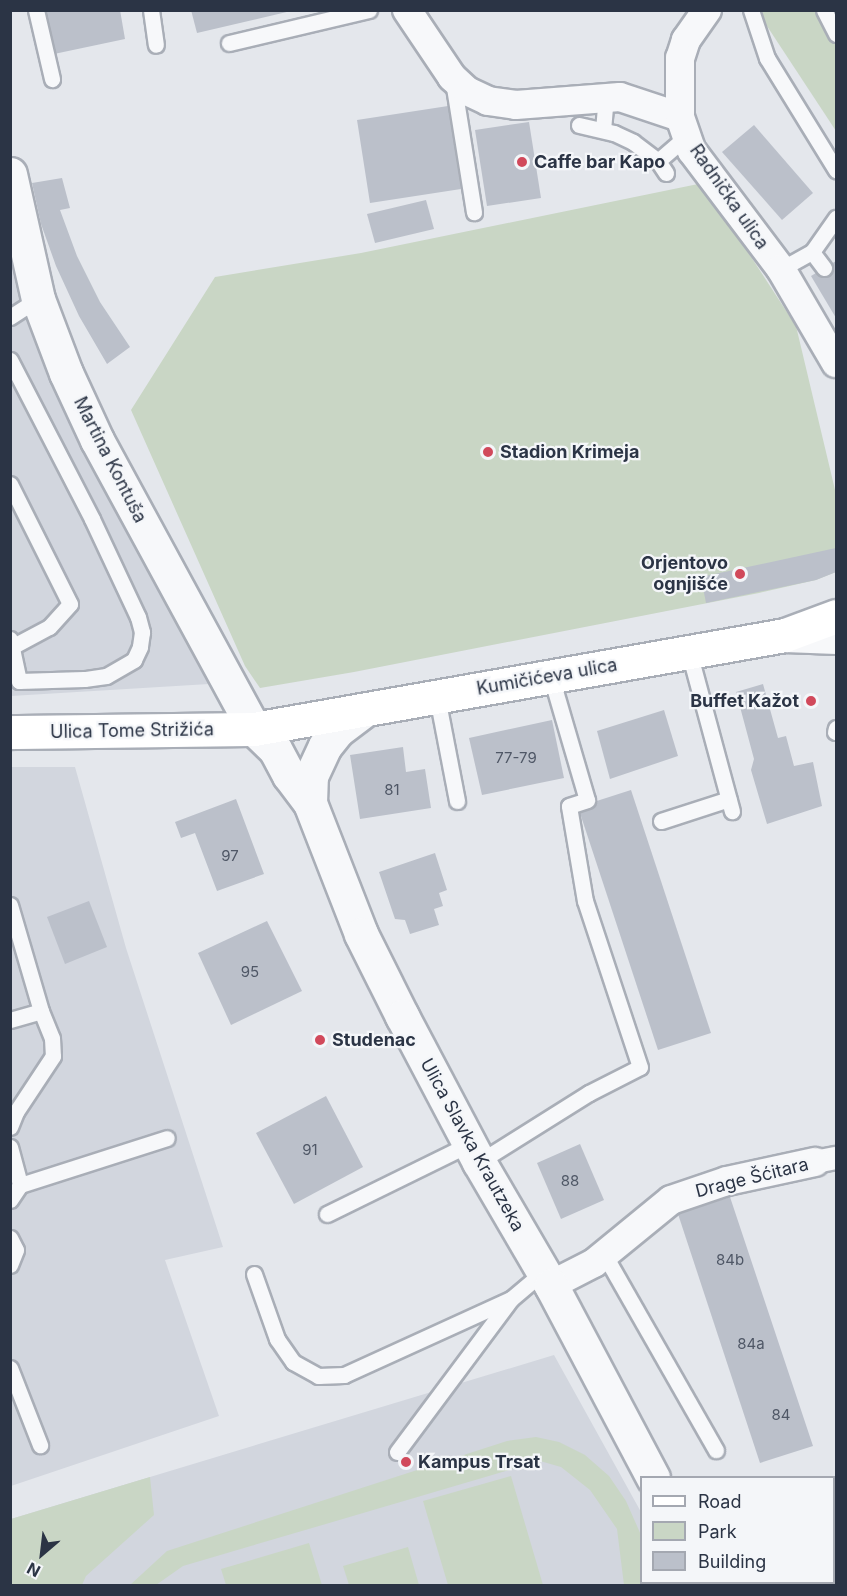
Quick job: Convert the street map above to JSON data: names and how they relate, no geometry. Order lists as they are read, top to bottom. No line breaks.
{"streets":{"main road":["Kumičićeva ulica","Ulica Tome Strižića"],"street":["Radnička ulica","Martina Kontuša","Ulica Slavka Krautzeka","Drage Šćitara"]},"crossings":[["Martina Kontuša","Kumičićeva ulica"],["Martina Kontuša","Ulica Tome Strižića"],["Martina Kontuša","Ulica Slavka Krautzeka"],["Kumičićeva ulica","Ulica Tome Strižića"],["Kumičićeva ulica","Ulica Slavka Krautzeka"],["Ulica Tome Strižića","Ulica Slavka Krautzeka"],["Ulica Slavka Krautzeka","Drage Šćitara"]],"places":["Caffe bar Kapo","Stadion Krimeja","Orjentovo ognjišće","Buffet Kažot","Studenac","Kampus Trsat"],"house_numbers":["77-79","81","97","95","91","88","84b","84a","84"],"legend":["Road","Park","Building"],"north":"bottom left"}
